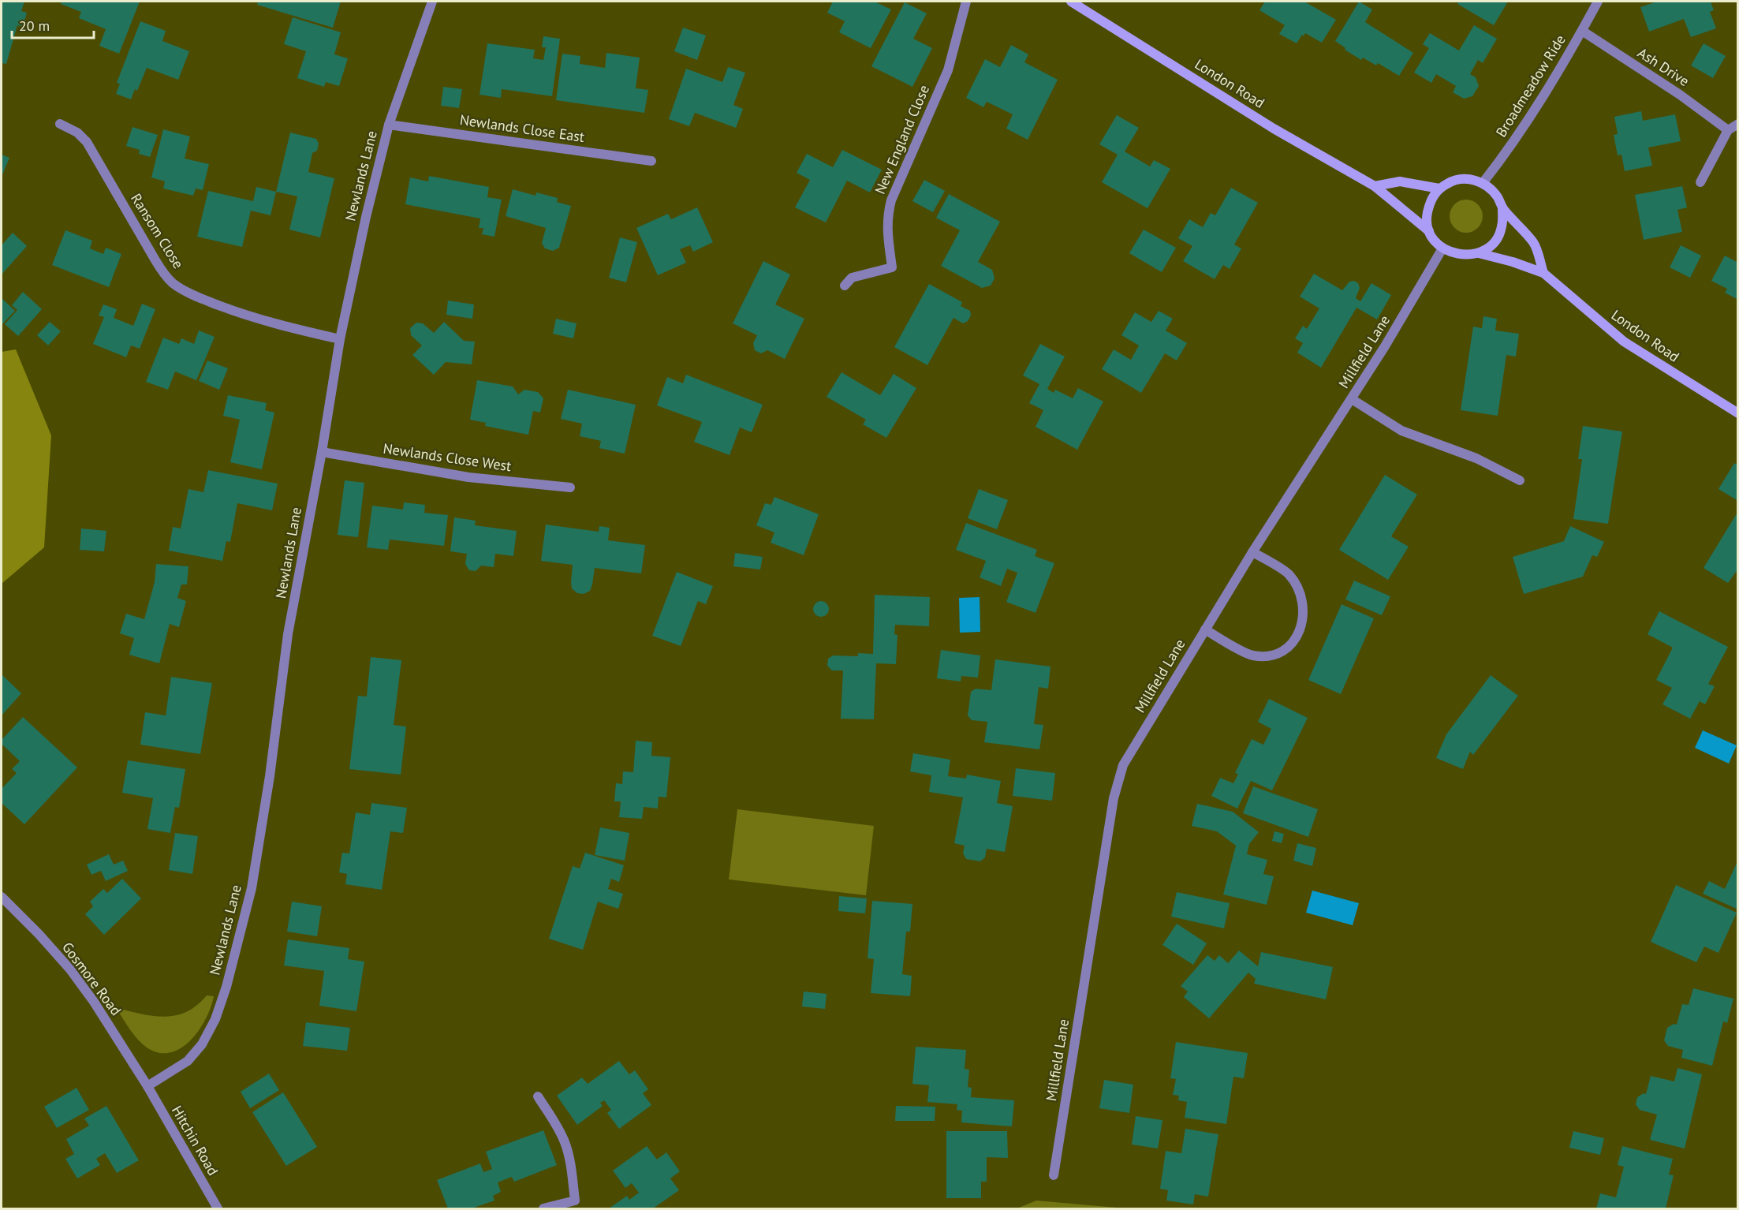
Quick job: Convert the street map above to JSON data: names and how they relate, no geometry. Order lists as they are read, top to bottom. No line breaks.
{"streets":{"main road":["London Road"],"street":["Ash Drive","Broadmeadow Ride","Newlands Close East","New England Close","Newlands Lane","Ransom Close","Millfield Lane","Newlands Close West","Gosmore Road","Hitchin Road"]},"crossings":[["Ash Drive","Broadmeadow Ride"],["London Road","Broadmeadow Ride"],["London Road","Millfield Lane"],["Broadmeadow Ride","Millfield Lane"],["Newlands Close East","Newlands Lane"],["Newlands Lane","Ransom Close"],["Newlands Lane","Newlands Close West"],["Newlands Lane","Gosmore Road"],["Newlands Lane","Hitchin Road"],["Gosmore Road","Hitchin Road"]],"scale_bar":"20 m"}
